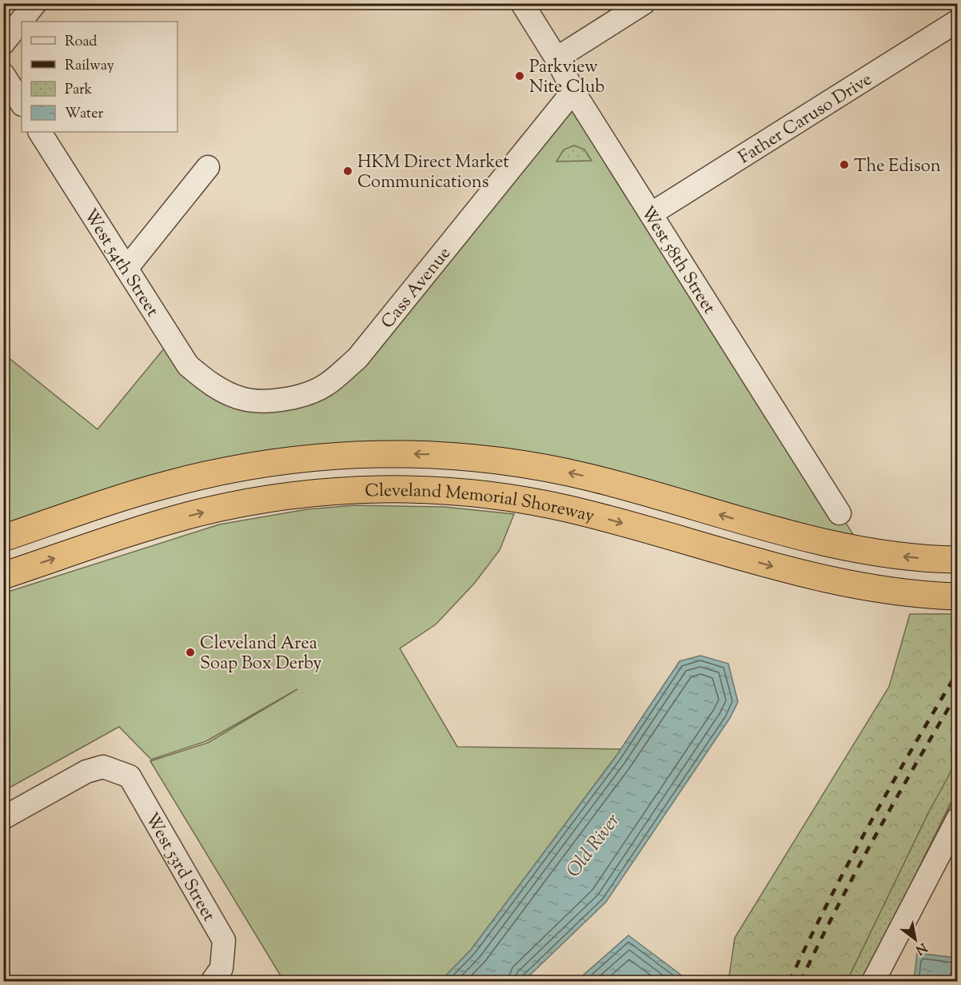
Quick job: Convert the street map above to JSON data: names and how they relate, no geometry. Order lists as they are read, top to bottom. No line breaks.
{"streets":{"highway":["Cleveland Memorial Shoreway"],"street":["Father Caruso Drive","West 58th Street","West 54th Street","Cass Avenue","West 53rd Street"]},"crossings":[["Father Caruso Drive","West 58th Street"],["West 58th Street","Cass Avenue"],["West 54th Street","Cass Avenue"]],"water":["Old River"],"places":["Parkview Nite Club","The Edison","HKM Direct Market Communications","Cleveland Area Soap Box Derby"],"legend":["Road","Railway","Park","Water"],"north":"bottom right"}
